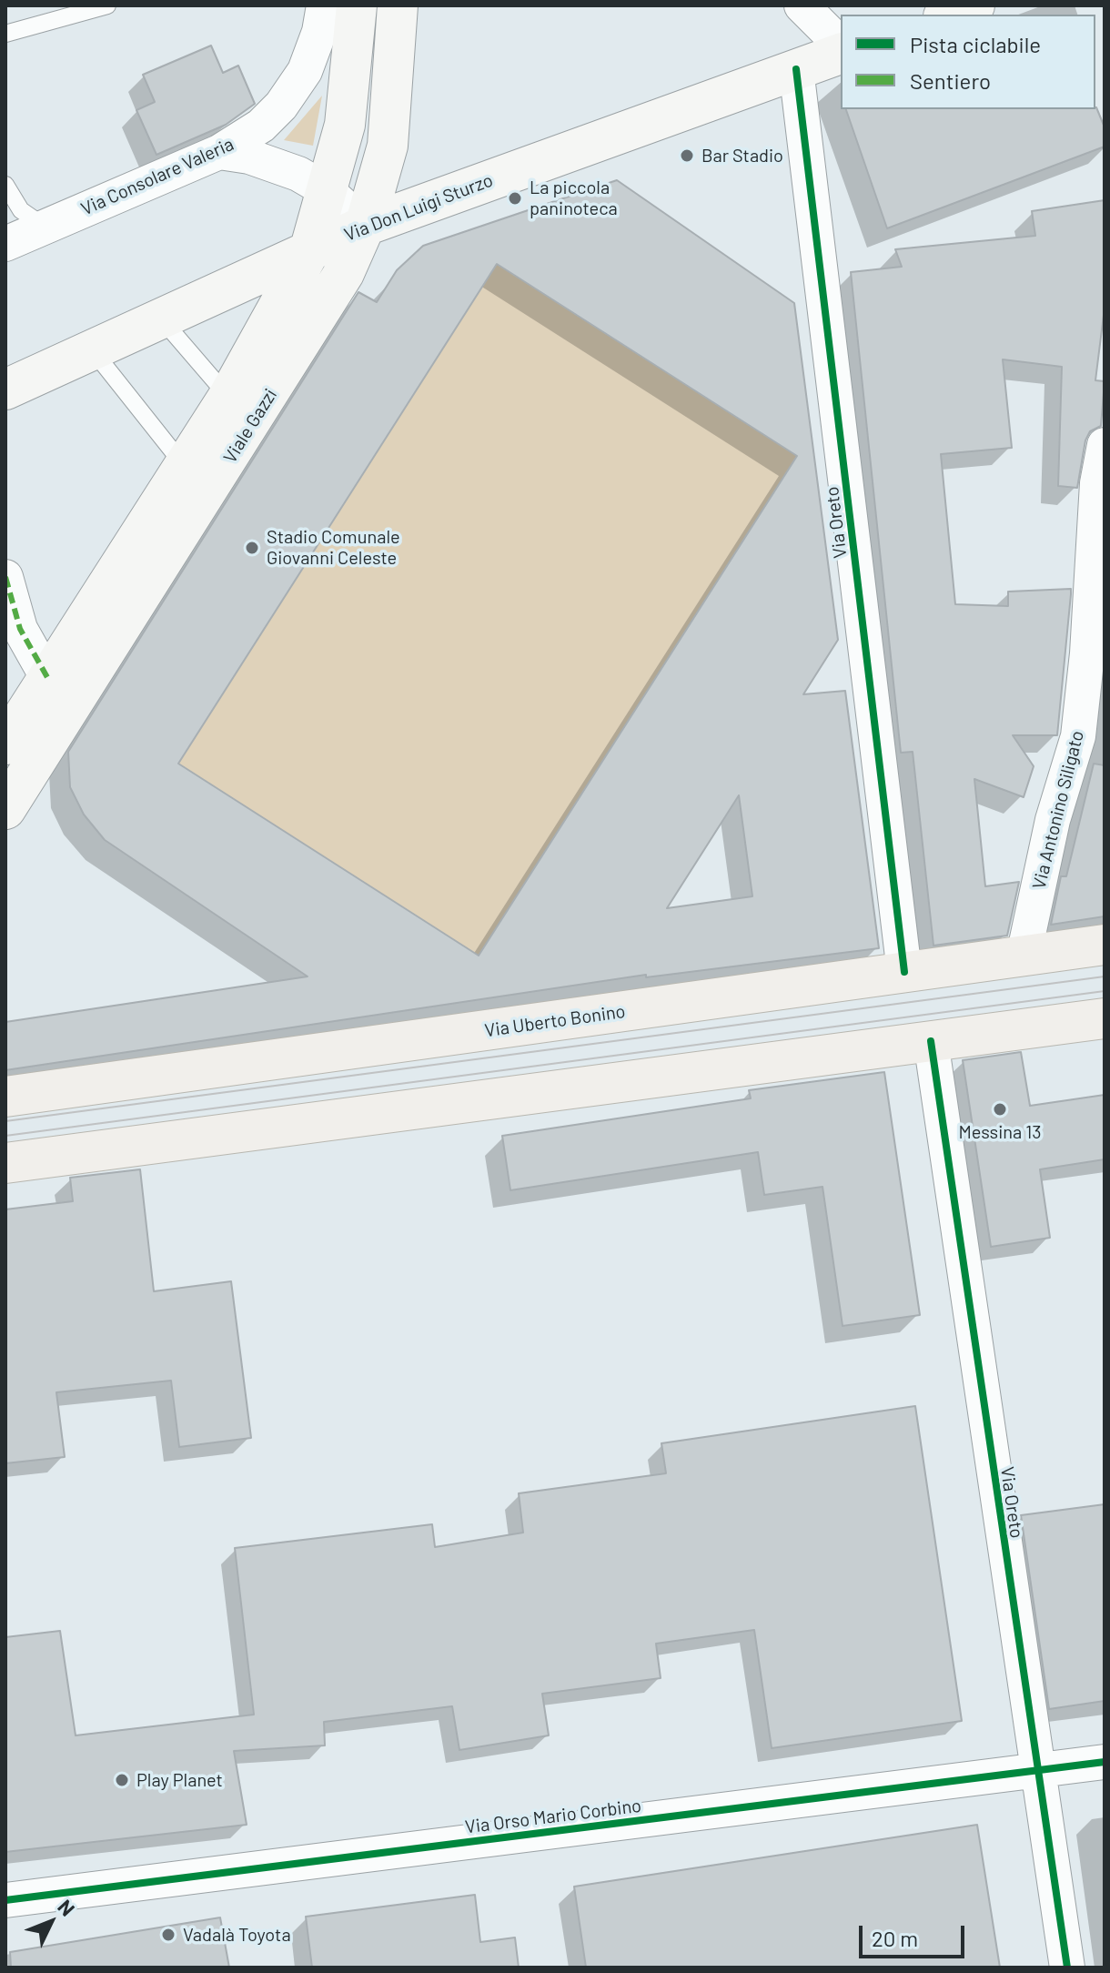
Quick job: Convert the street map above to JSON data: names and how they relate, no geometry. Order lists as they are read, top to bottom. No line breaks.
{"streets":{"main road":["Via Don Luigi Sturzo","Viale Gazzi","Via Uberto Bonino"],"street":["Via Consolare Valeria","Via Oreto","Via Antonino Siligato","Via Orso Mario Corbino"]},"crossings":[["Via Don Luigi Sturzo","Viale Gazzi"],["Via Don Luigi Sturzo","Via Oreto"],["Via Oreto","Via Uberto Bonino"],["Via Oreto","Via Orso Mario Corbino"],["Via Antonino Siligato","Via Uberto Bonino"]],"places":["Bar Stadio","La piccola paninoteca","Stadio Comunale Giovanni Celeste","Messina 13","Play Planet","Vadalà Toyota"],"legend":["Pista ciclabile","Sentiero"],"scale_bar":"20 m","north":"top right"}
